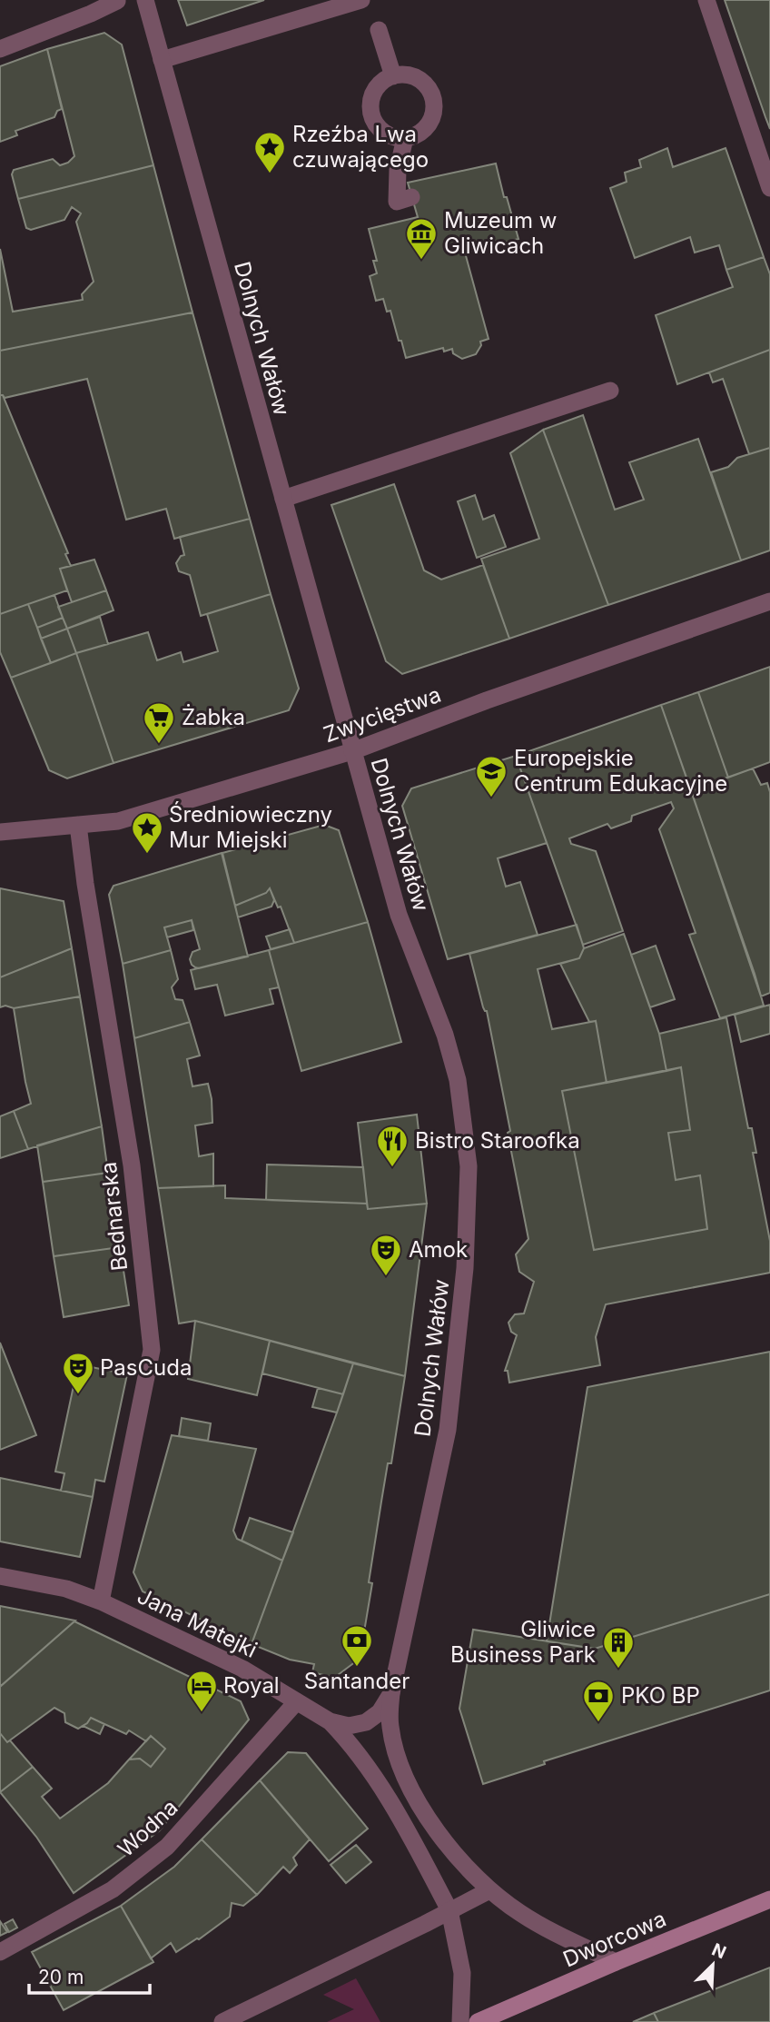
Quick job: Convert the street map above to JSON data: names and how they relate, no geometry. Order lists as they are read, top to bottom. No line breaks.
{"streets":{"main road":["Dworcowa"],"street":["Dolnych Wałów","Zwycięstwa","Bednarska","Jana Matejki","Wodna"]},"crossings":[["Dolnych Wałów","Zwycięstwa"],["Dolnych Wałów","Jana Matejki"],["Dolnych Wałów","Dworcowa"],["Zwycięstwa","Bednarska"],["Bednarska","Jana Matejki"],["Jana Matejki","Wodna"]],"places":{"place":["Rzeźba Lwa czuwającego","Średniowieczny Mur Miejski"],"museum":["Muzeum w Gliwicach"],"supermarket":["Żabka"],"school or university":["Europejskie Centrum Edukacyjne"],"restaurant":["Bistro Staroofka"],"theatre":["Amok","PasCuda"],"bank":["Santander","PKO BP"],"building":["Gliwice Business Park"],"hotel":["Royal"]},"scale_bar":"20 m","north":"top right"}
